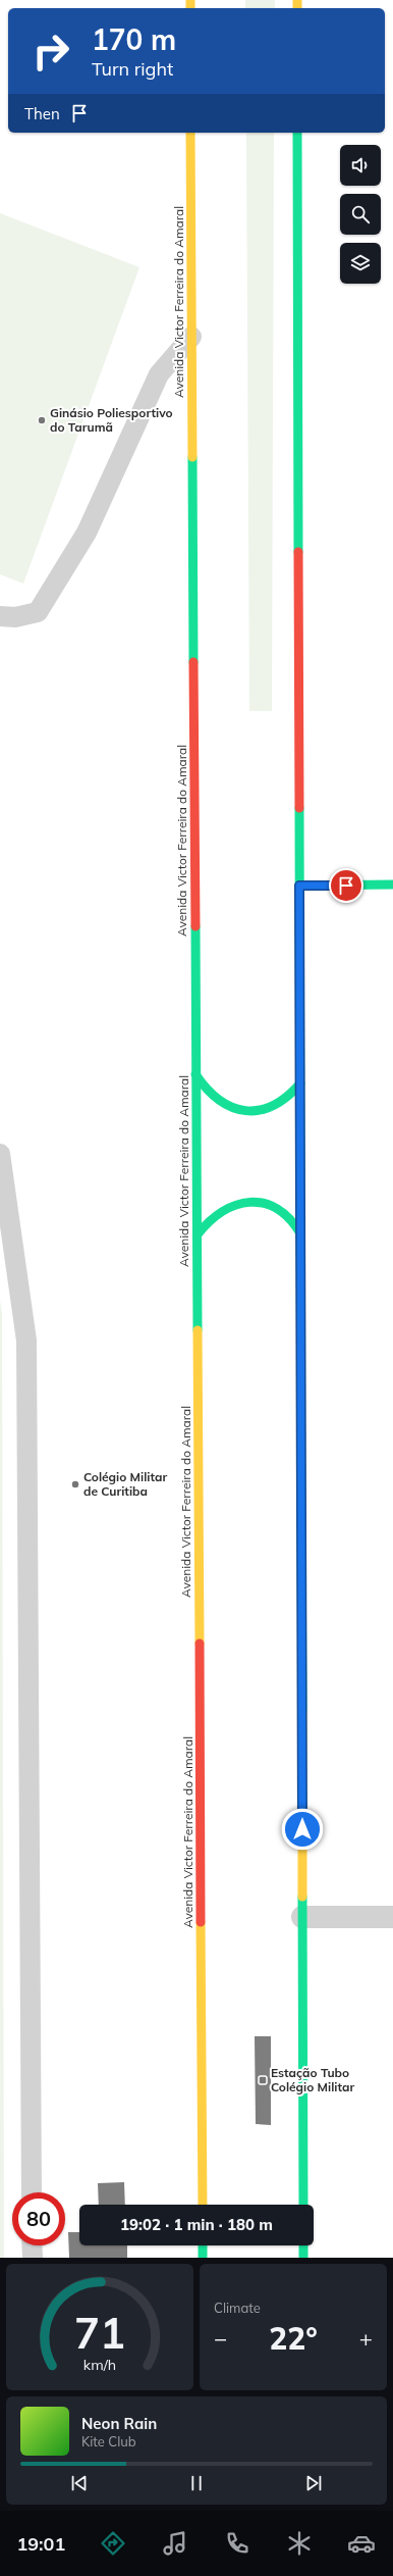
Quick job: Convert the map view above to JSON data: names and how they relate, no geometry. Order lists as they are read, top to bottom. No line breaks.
{"streets":{"main road":["Avenida Victor Ferreira do Amaral"]},"places":{"other":["Ginásio Poliesportivo do Tarumã","Colégio Militar de Curitiba"],"transit":["Estação Tubo Colégio Militar"]},"page":{"turn":["170 m","Turn right"],"then":"Then","limit":"80","trip":"19:02 · 1 min · 180 m","tile":"Climate","heat":["−","22°","+"],"song":["Neon Rain","Kite Club"],"tabs":"19:01","gauge":["71","km/h"]}}
